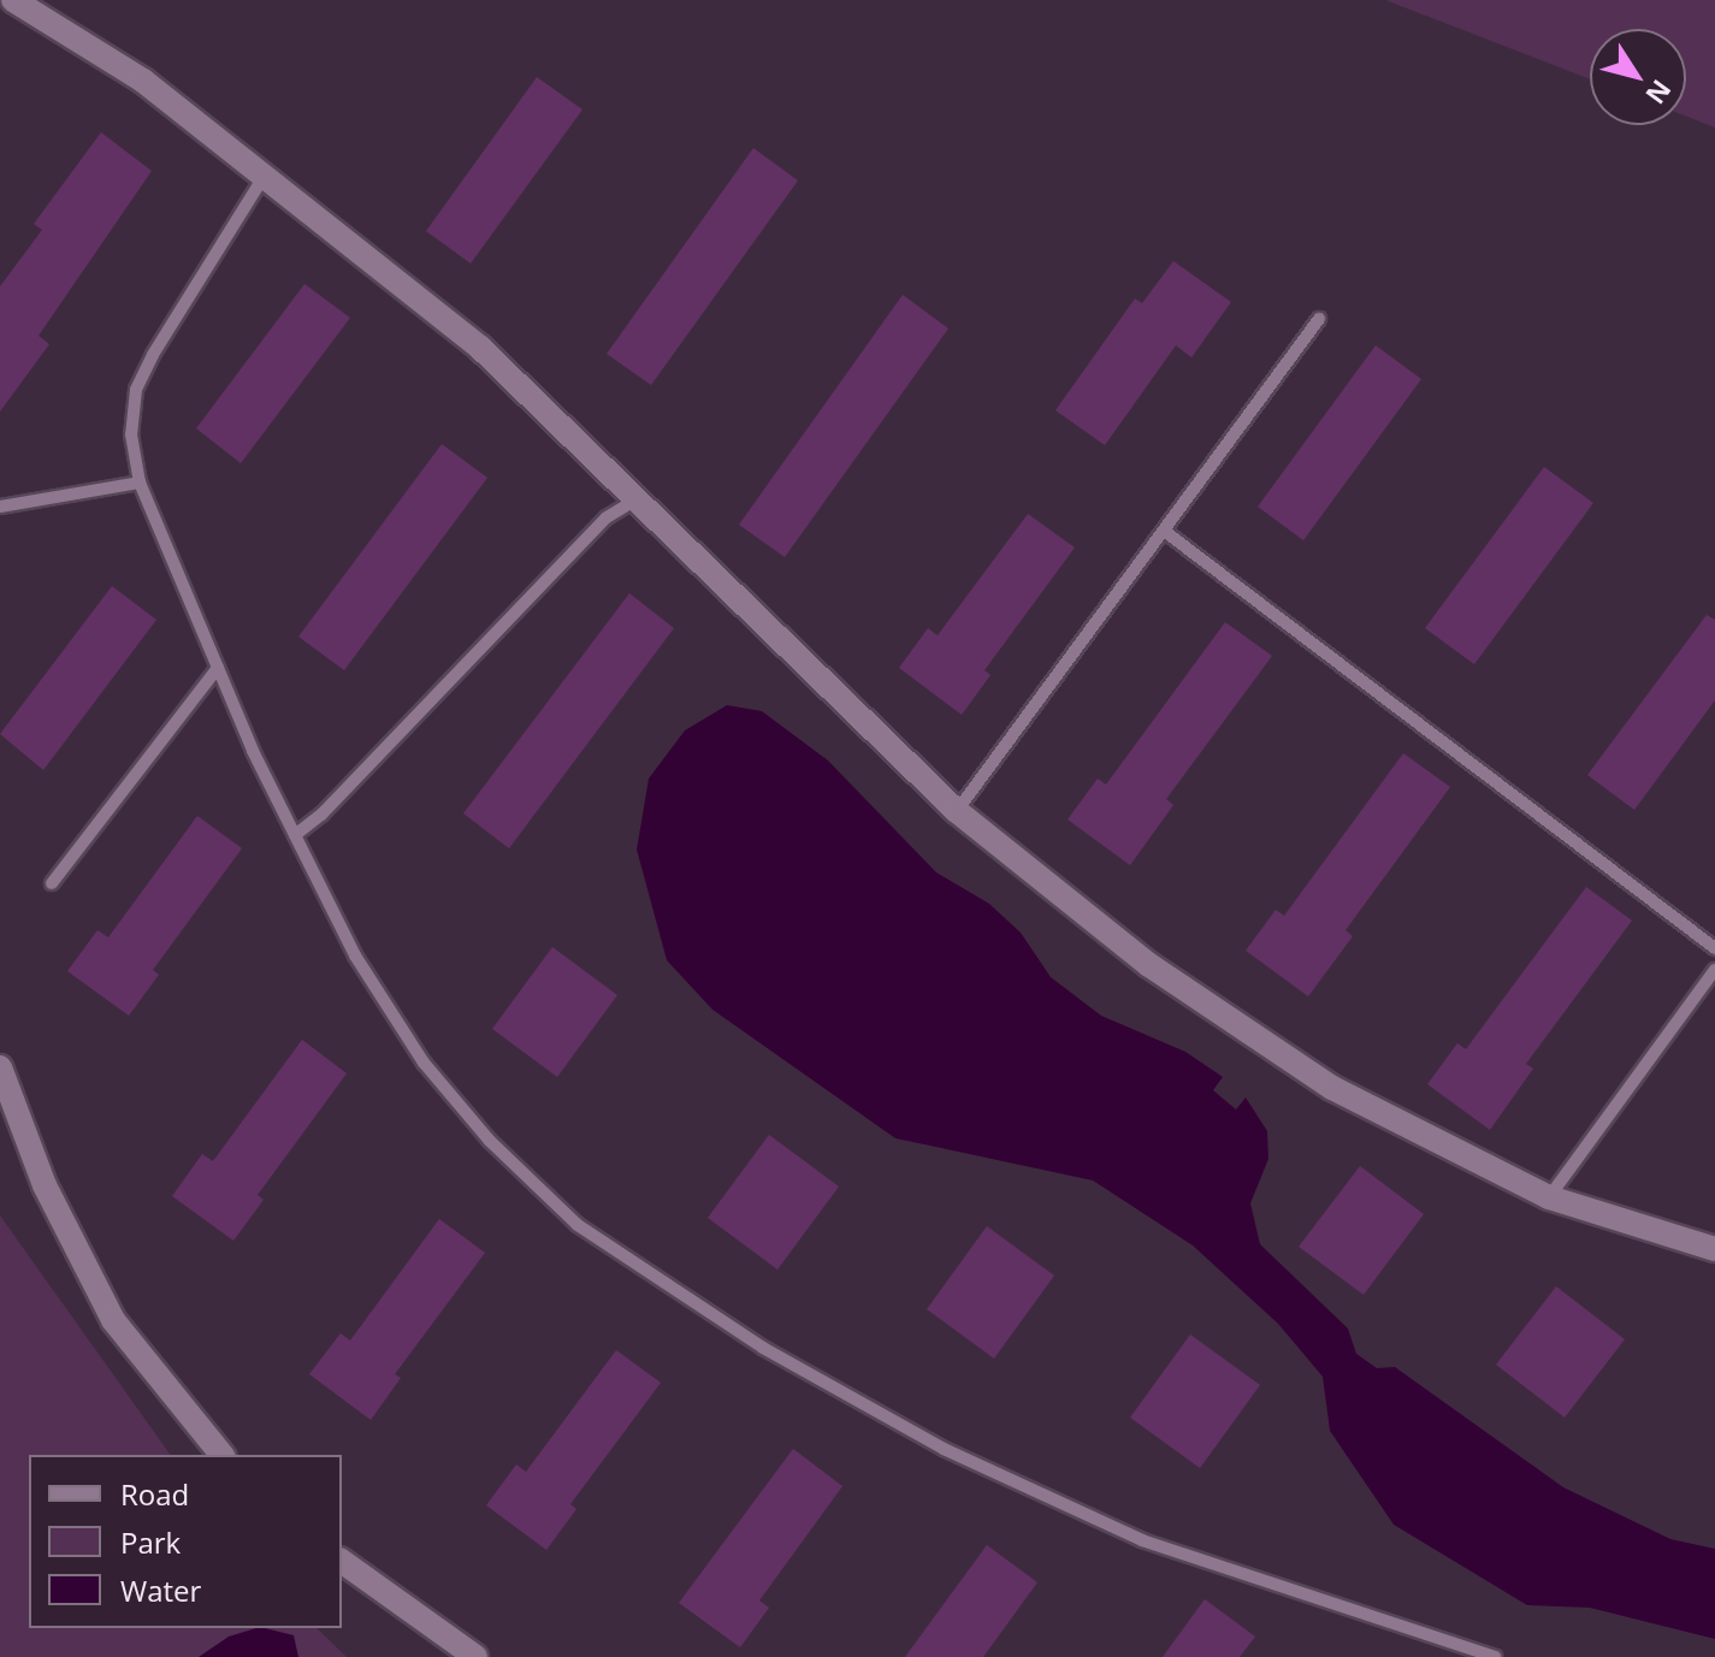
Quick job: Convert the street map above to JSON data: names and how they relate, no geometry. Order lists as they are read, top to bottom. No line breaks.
{"legend":["Road","Park","Water"],"north":"bottom right"}
